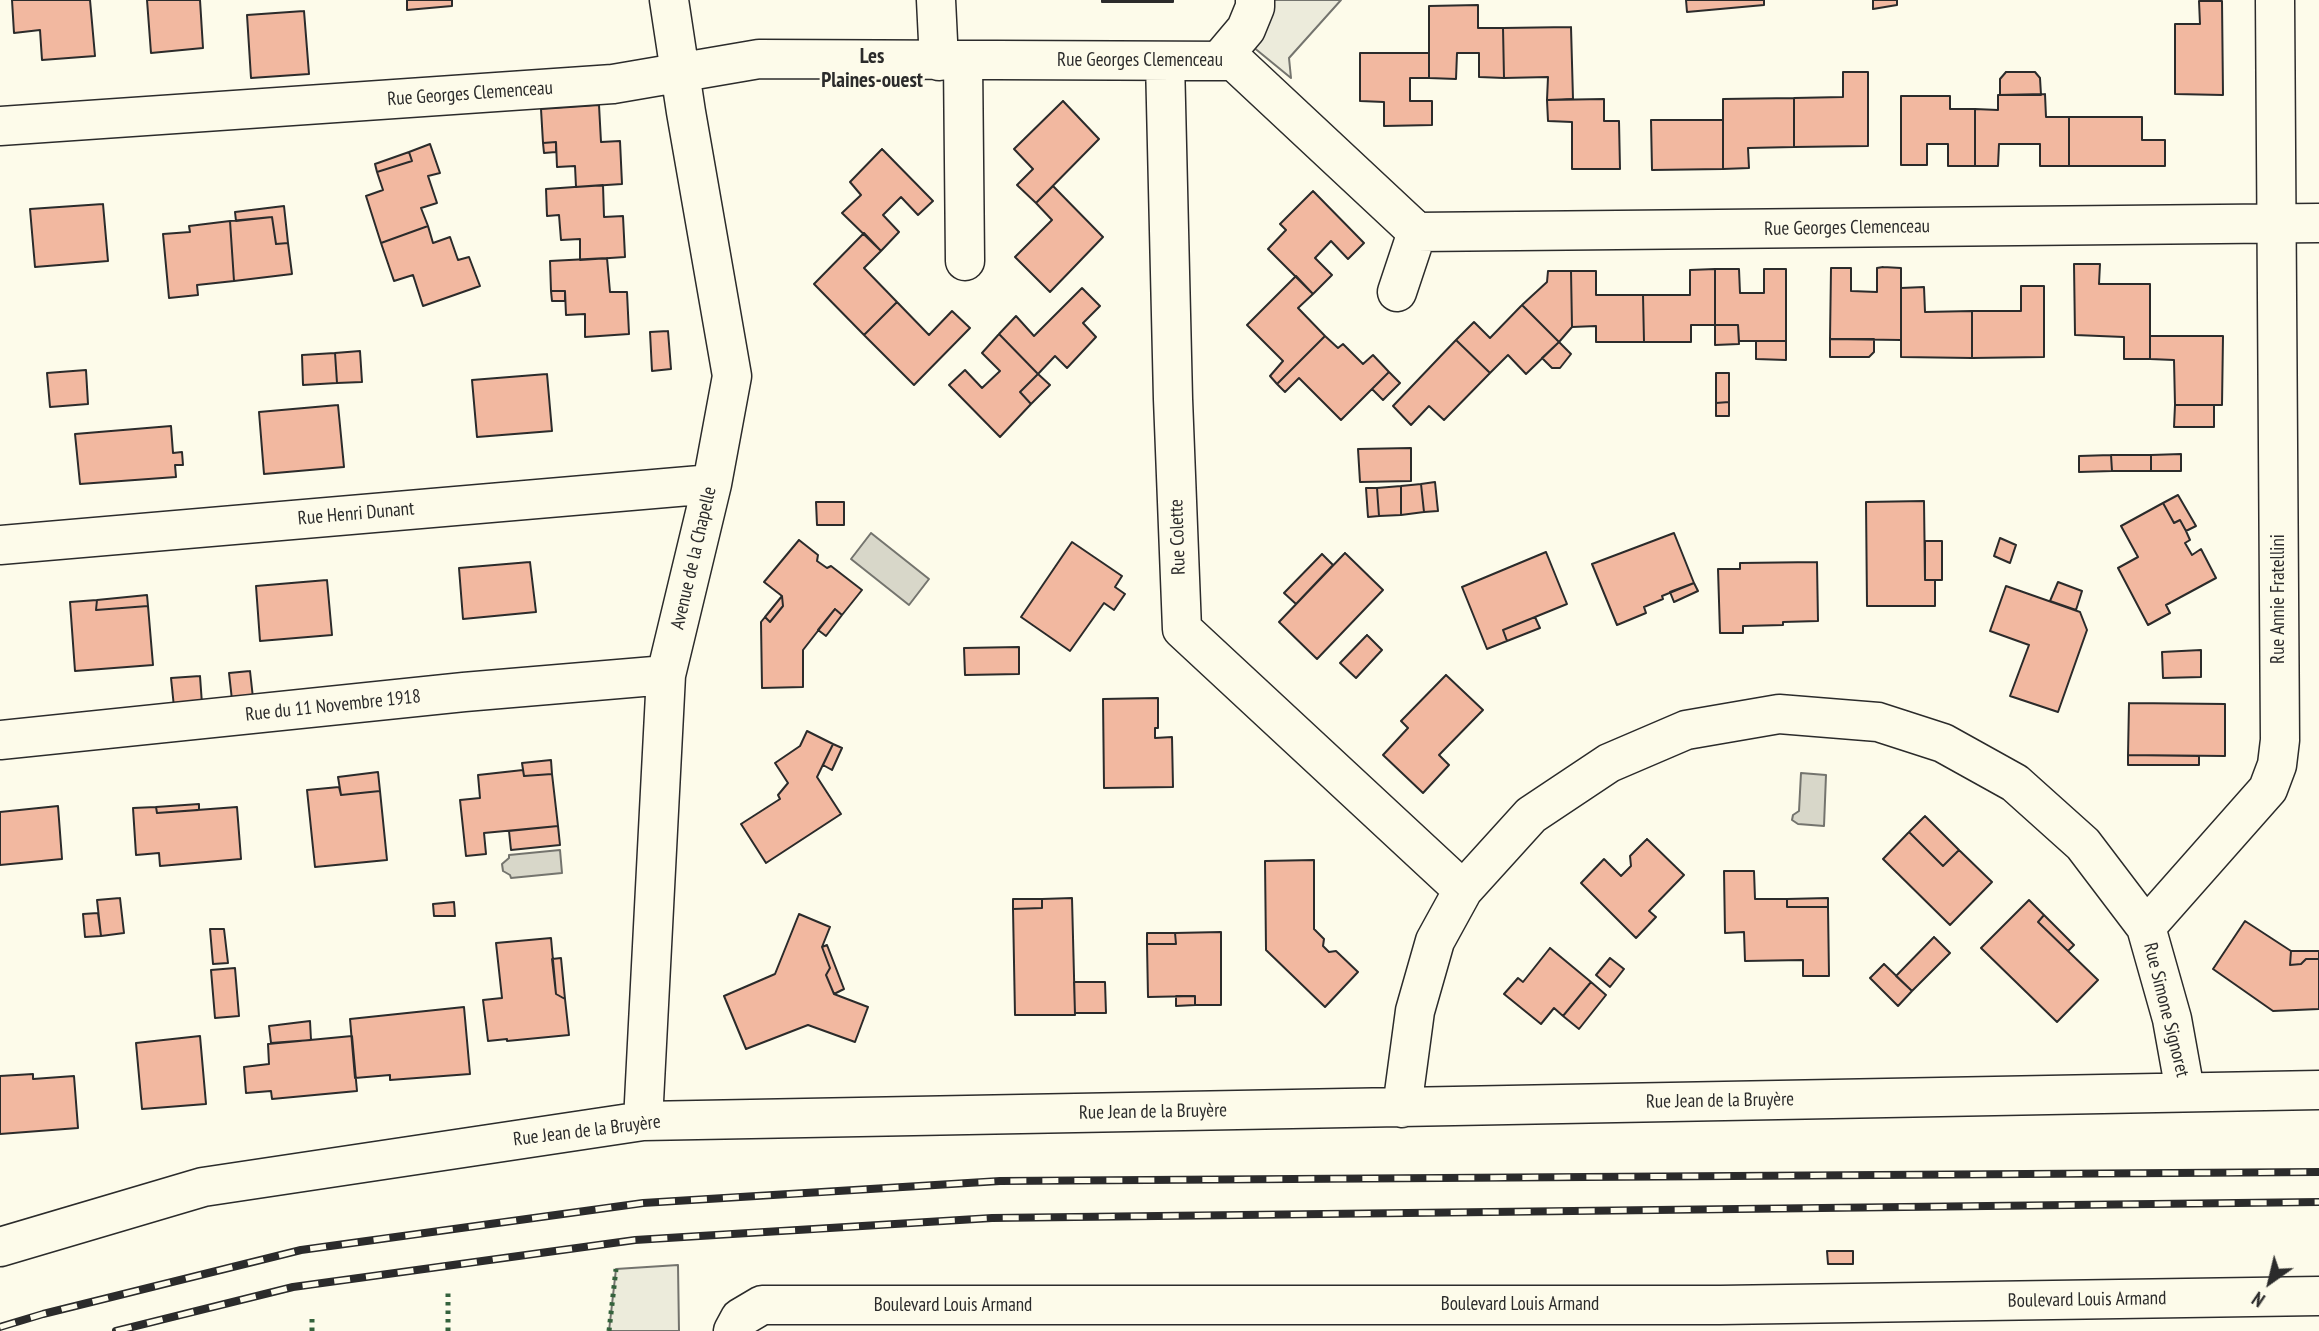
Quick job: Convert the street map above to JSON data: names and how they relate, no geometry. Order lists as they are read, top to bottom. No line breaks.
{"streets":{"street":["Rue Georges Clemenceau","Rue Henri Dunant","Rue Colette","Avenue de la Chapelle","Rue Annie Fratellini","Rue du 11 Novembre 1918","Rue Simone Signoret","Rue Jean de la Bruyère","Boulevard Louis Armand"]},"crossings":[["Rue Georges Clemenceau","Rue Colette"],["Rue Georges Clemenceau","Avenue de la Chapelle"],["Rue Georges Clemenceau","Rue Annie Fratellini"],["Rue Henri Dunant","Avenue de la Chapelle"],["Rue Colette","Rue Simone Signoret"],["Avenue de la Chapelle","Rue du 11 Novembre 1918"],["Avenue de la Chapelle","Rue Jean de la Bruyère"],["Rue Annie Fratellini","Rue Simone Signoret"],["Rue Simone Signoret","Rue Jean de la Bruyère"]],"districts":["Les Plaines-ouest"],"north":"bottom left"}
